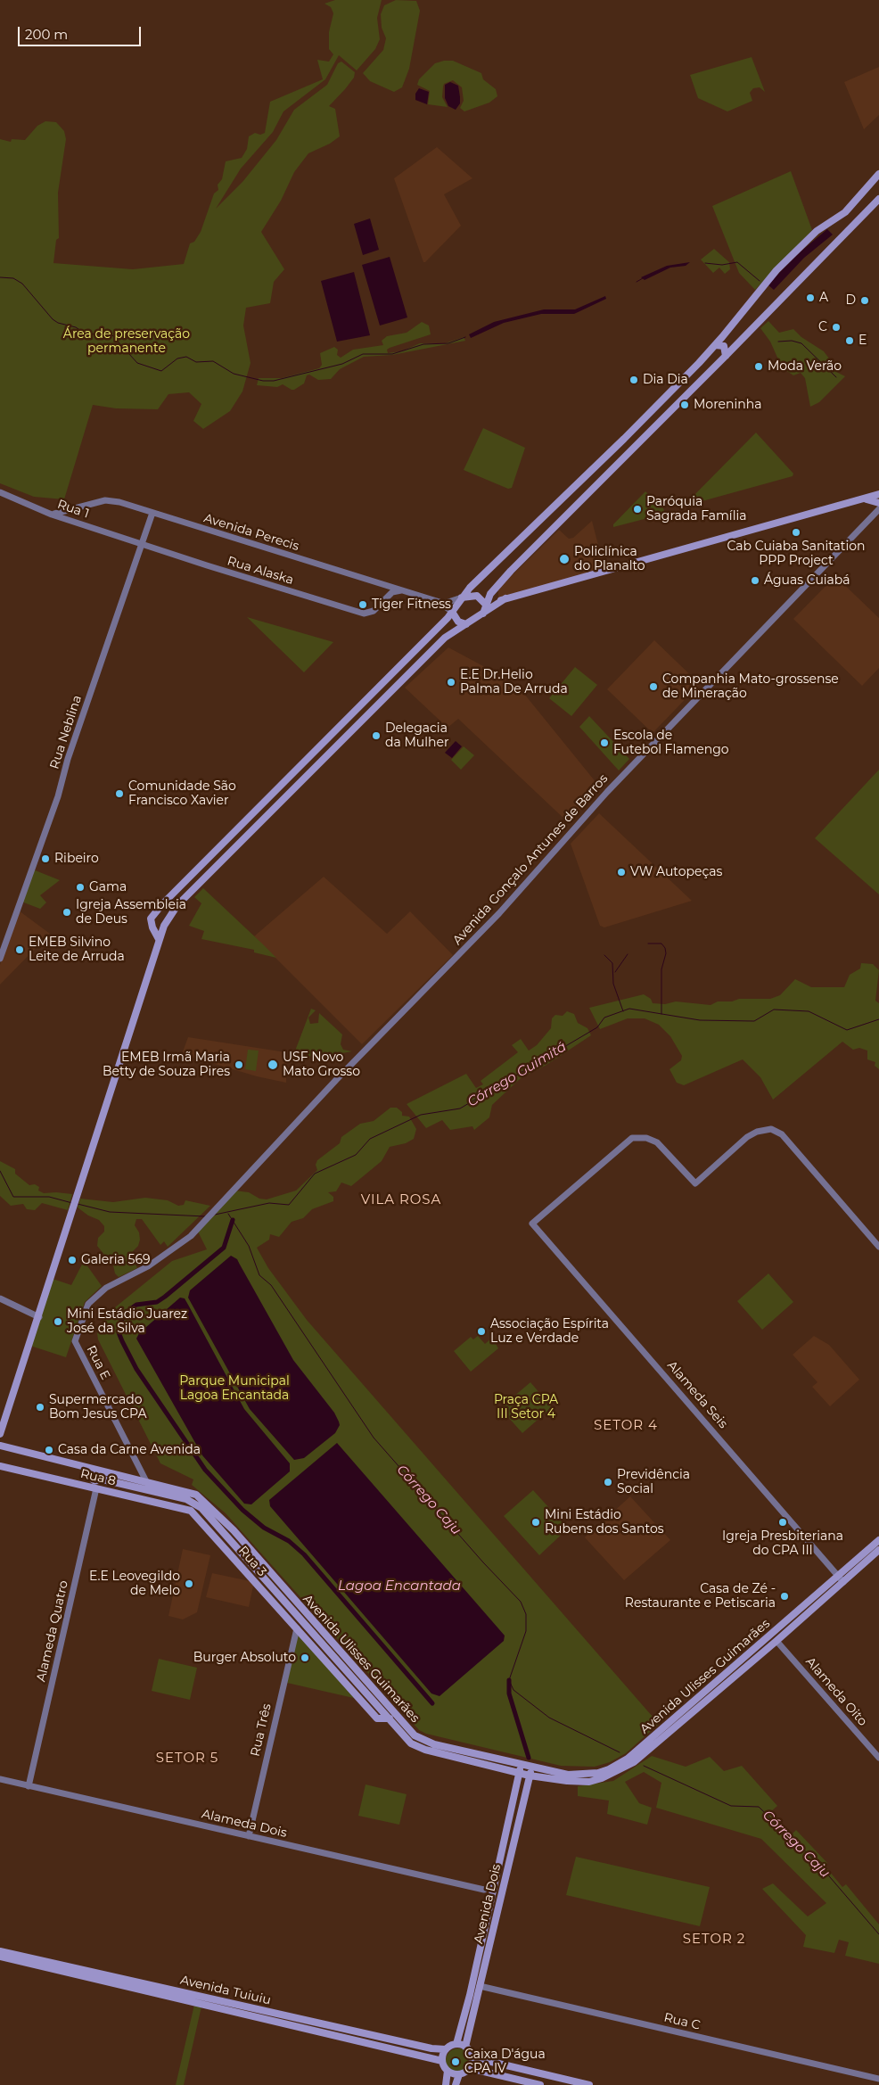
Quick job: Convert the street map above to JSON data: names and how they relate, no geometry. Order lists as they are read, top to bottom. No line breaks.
{"streets":{"main road":["Rua 8","Rua 3","Avenida Ulisses Guimarães","Avenida Dois","Avenida Tuiuiu"],"street":["Rua 1","Avenida Perecis","Rua Alaska","Rua Neblina","Avenida Gonçalo Antunes de Barros","Rua E","Alameda Seis","Alameda Quatro","Alameda Oito","Rua Três","Alameda Dois","Rua C"]},"crossings":[["Rua 1","Avenida Perecis"],["Rua 1","Rua Alaska"],["Rua 1","Rua Neblina"],["Avenida Perecis","Rua Alaska"],["Avenida Perecis","Rua Neblina"],["Rua Alaska","Rua Neblina"],["Avenida Gonçalo Antunes de Barros","Rua E"],["Rua E","Avenida Ulisses Guimarães"],["Alameda Seis","Avenida Ulisses Guimarães"],["Rua 8","Rua 3"],["Rua 8","Alameda Quatro"],["Rua 8","Avenida Ulisses Guimarães"],["Rua 3","Rua Três"],["Alameda Quatro","Avenida Ulisses Guimarães"],["Alameda Quatro","Alameda Dois"],["Avenida Ulisses Guimarães","Alameda Oito"],["Avenida Ulisses Guimarães","Avenida Dois"],["Rua Três","Alameda Dois"],["Avenida Dois","Avenida Tuiuiu"],["Avenida Dois","Rua C"]],"districts":["VILA ROSA","SETOR 4","SETOR 5","SETOR 2"],"water":["Córrego Guimitá","Córrego Caju","Lagoa Encantada"],"parks":["Área de preservação permanente","Parque Municipal Lagoa Encantada","Praça CPA III Setor 4"],"places":["A","D","C","E","Moda Verão","Dia Dia","Moreninha","Paróquia Sagrada Família","Cab Cuiaba Sanitation PPP Project","Policlínica do Planalto","Águas Cuiabá","Tiger Fitness","E.E Dr.Helio Palma De Arruda","Companhia Mato-grossense de Mineração","Delegacia da Mulher","Escola de Futebol Flamengo","Comunidade São Francisco Xavier","Ribeiro","VW Autopeças","Gama","Igreja Assembleia de Deus","EMEB Silvino Leite de Arruda","EMEB Irmã Maria Betty de Souza Pires","USF Novo Mato Grosso","Galeria 569","Mini Estádio Juarez José da Silva","Associação Espírita Luz e Verdade","Supermercado Bom Jesus CPA","Casa da Carne Avenida","Previdência Social","Mini Estádio Rubens dos Santos","Igreja Presbiteriana do CPA III","E.E Leovegildo de Melo","Casa de Zé - Restaurante e Petiscaria","Burger Absoluto","Caixa D'água CPA IV"],"scale_bar":"200 m"}
